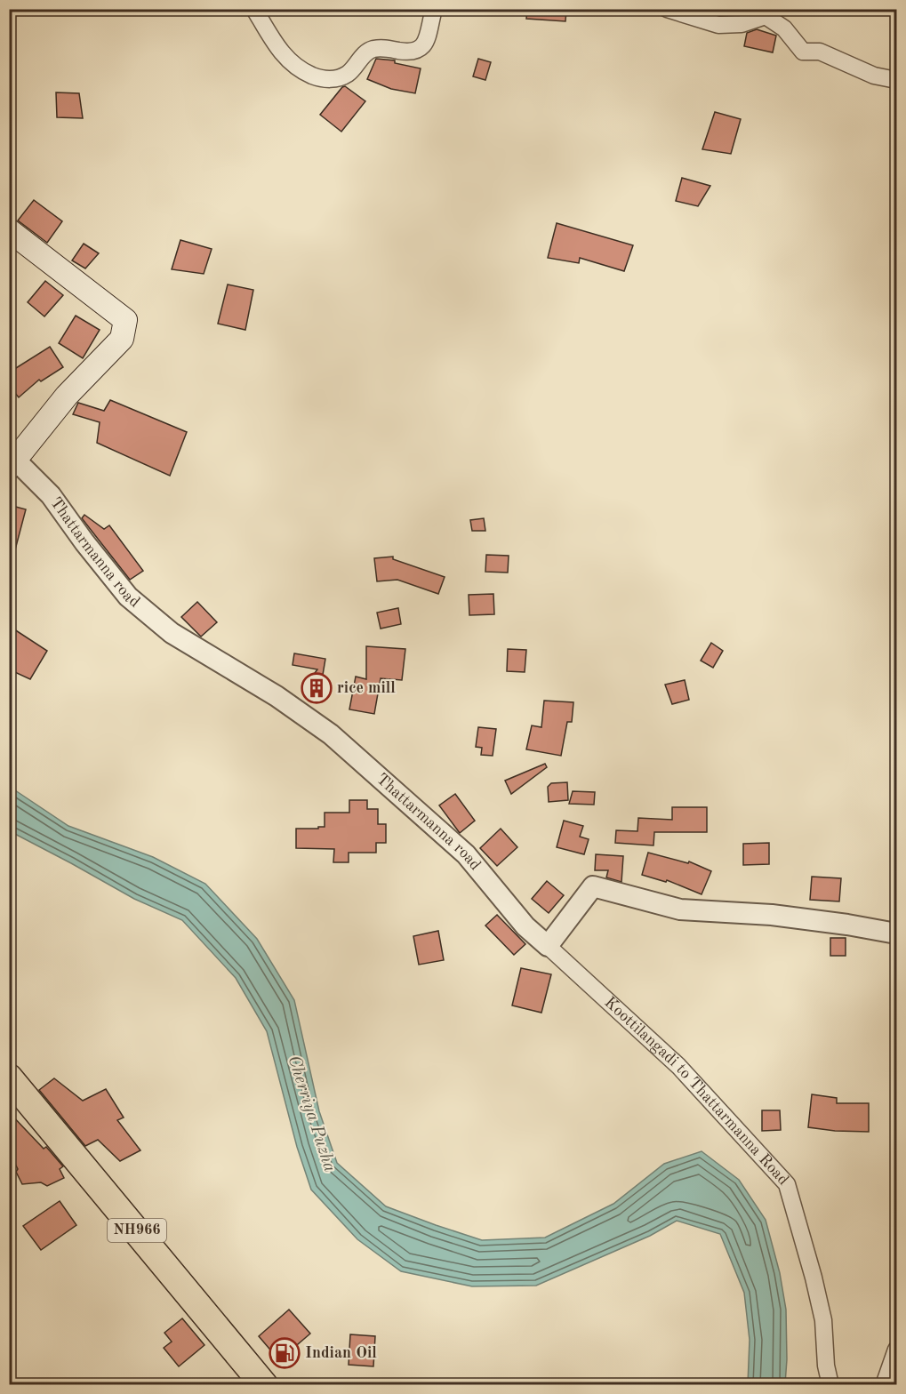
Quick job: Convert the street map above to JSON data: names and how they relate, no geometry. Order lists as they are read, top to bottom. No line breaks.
{"streets":{"highway":["NH966"],"street":["Thattarmanna road","Koottilangadi to Thattarmanna Road"]},"crossings":[["Thattarmanna road","Koottilangadi to Thattarmanna Road"]],"water":["Cherriya Puzha"],"places":{"building":["rice mill"],"fuel station":["Indian Oil"]}}
